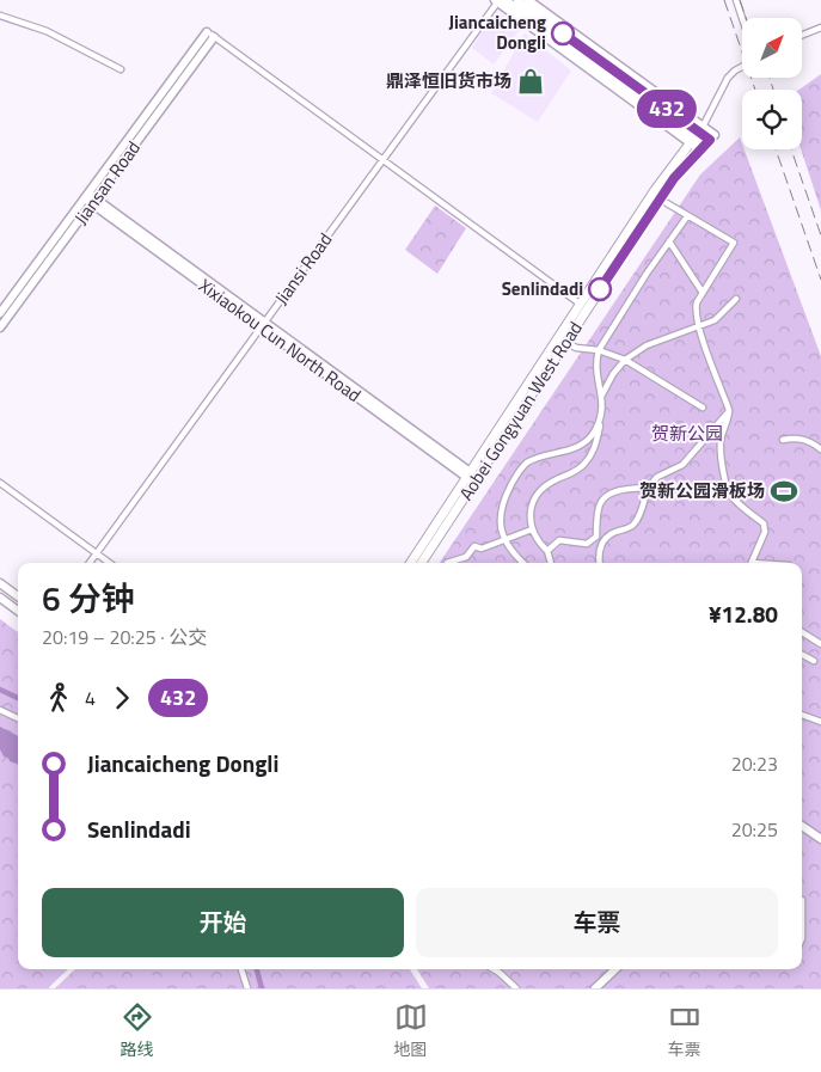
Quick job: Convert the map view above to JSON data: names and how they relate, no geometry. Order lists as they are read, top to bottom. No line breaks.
{"streets":{"main road":["Aobei Gongyuan West Road"],"street":["Jiansan Road","Jiansi Road","Xixiaokou Cun North Road"]},"crossings":[["Jiansan Road","Xixiaokou Cun North Road"],["Jiansi Road","Xixiaokou Cun North Road"],["Xixiaokou Cun North Road","Aobei Gongyuan West Road"]],"parks":["贺新公园"],"places":{"other":["Jiancaicheng Dongli","Senlindadi"],"shop":["鼎泽恒旧货市场"],"sports":["贺新公园滑板场"]},"lines":["bus line 432"],"north":"top right","page":{"on_map":"432","heading":["6 分钟","20:19 – 20:25 · 公交","¥12.80"],"legs":["4","432"],"list":[{"name":"Jiancaicheng Dongli","value":"20:23"},{"name":"Senlindadi","value":"20:25"}],"buttons":["开始","车票"],"tabs":["路线","地图","车票"]}}
